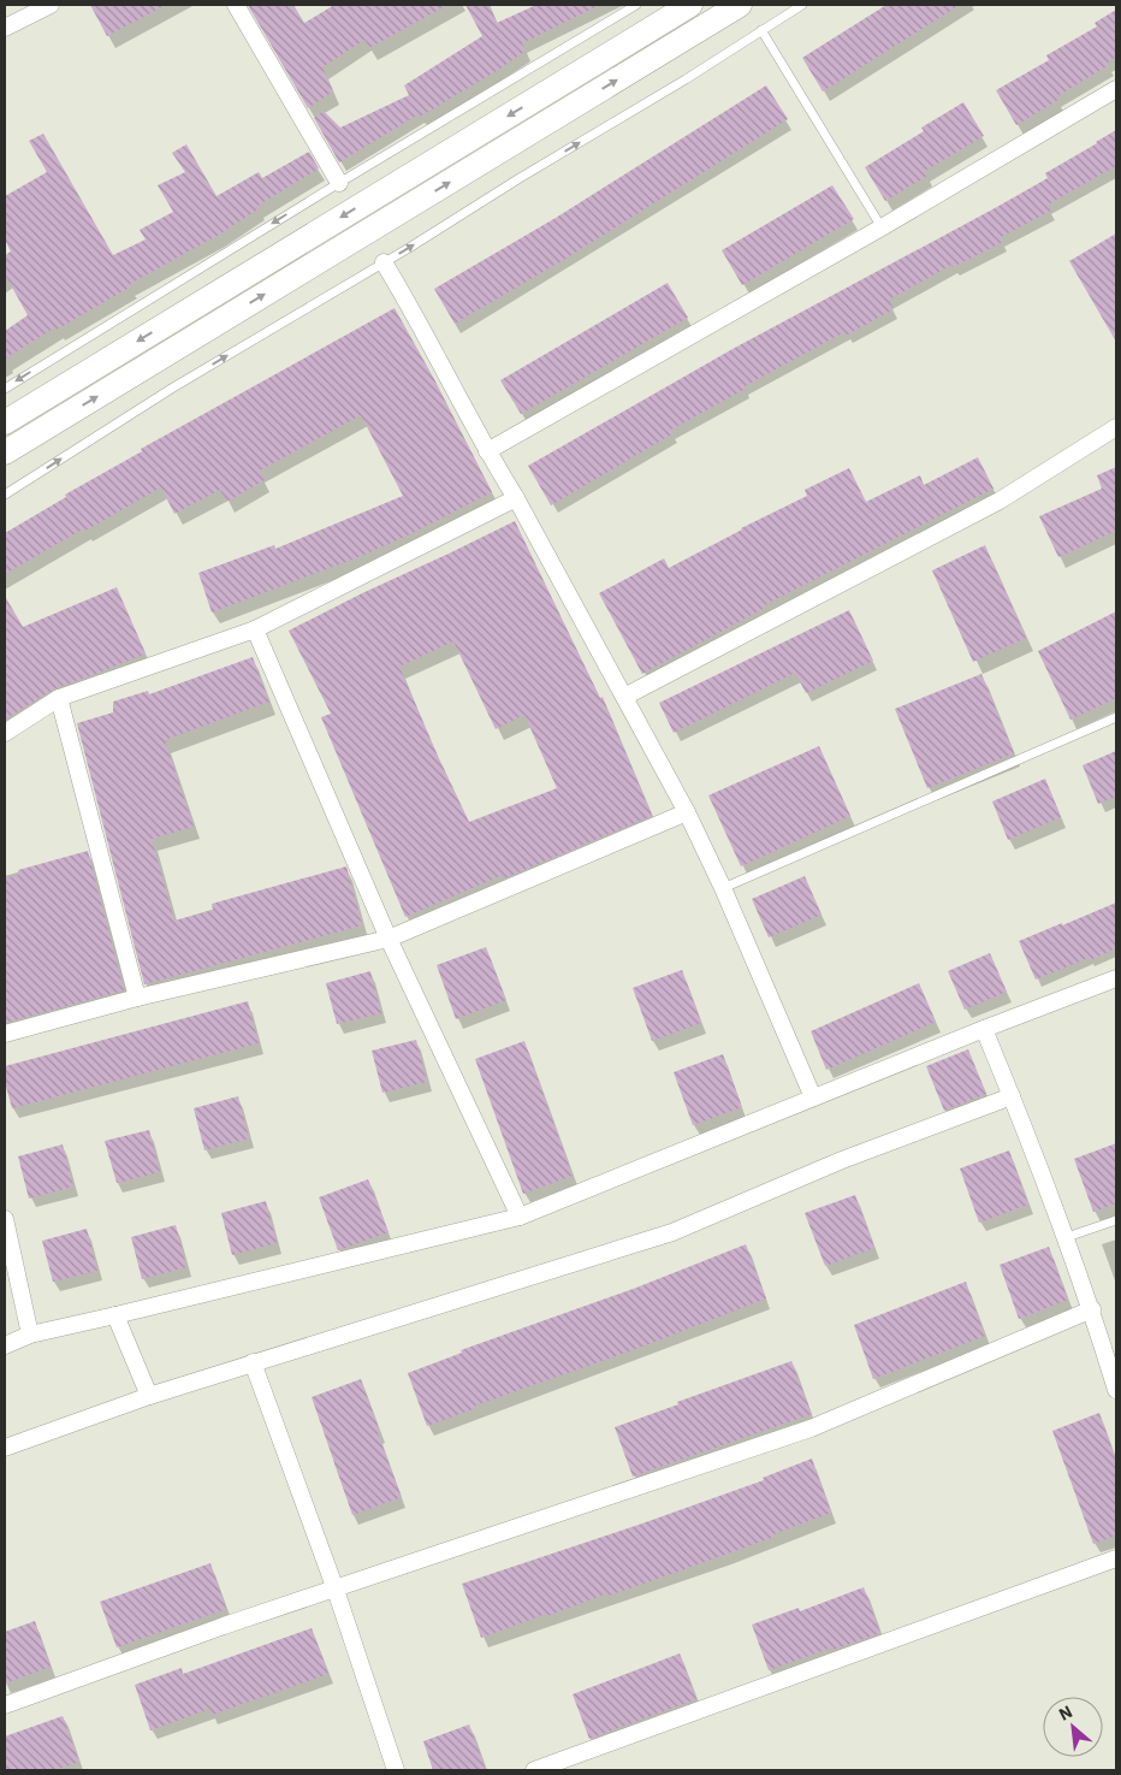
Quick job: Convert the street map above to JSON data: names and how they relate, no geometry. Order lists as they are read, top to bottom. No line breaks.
{"north":"top left"}
